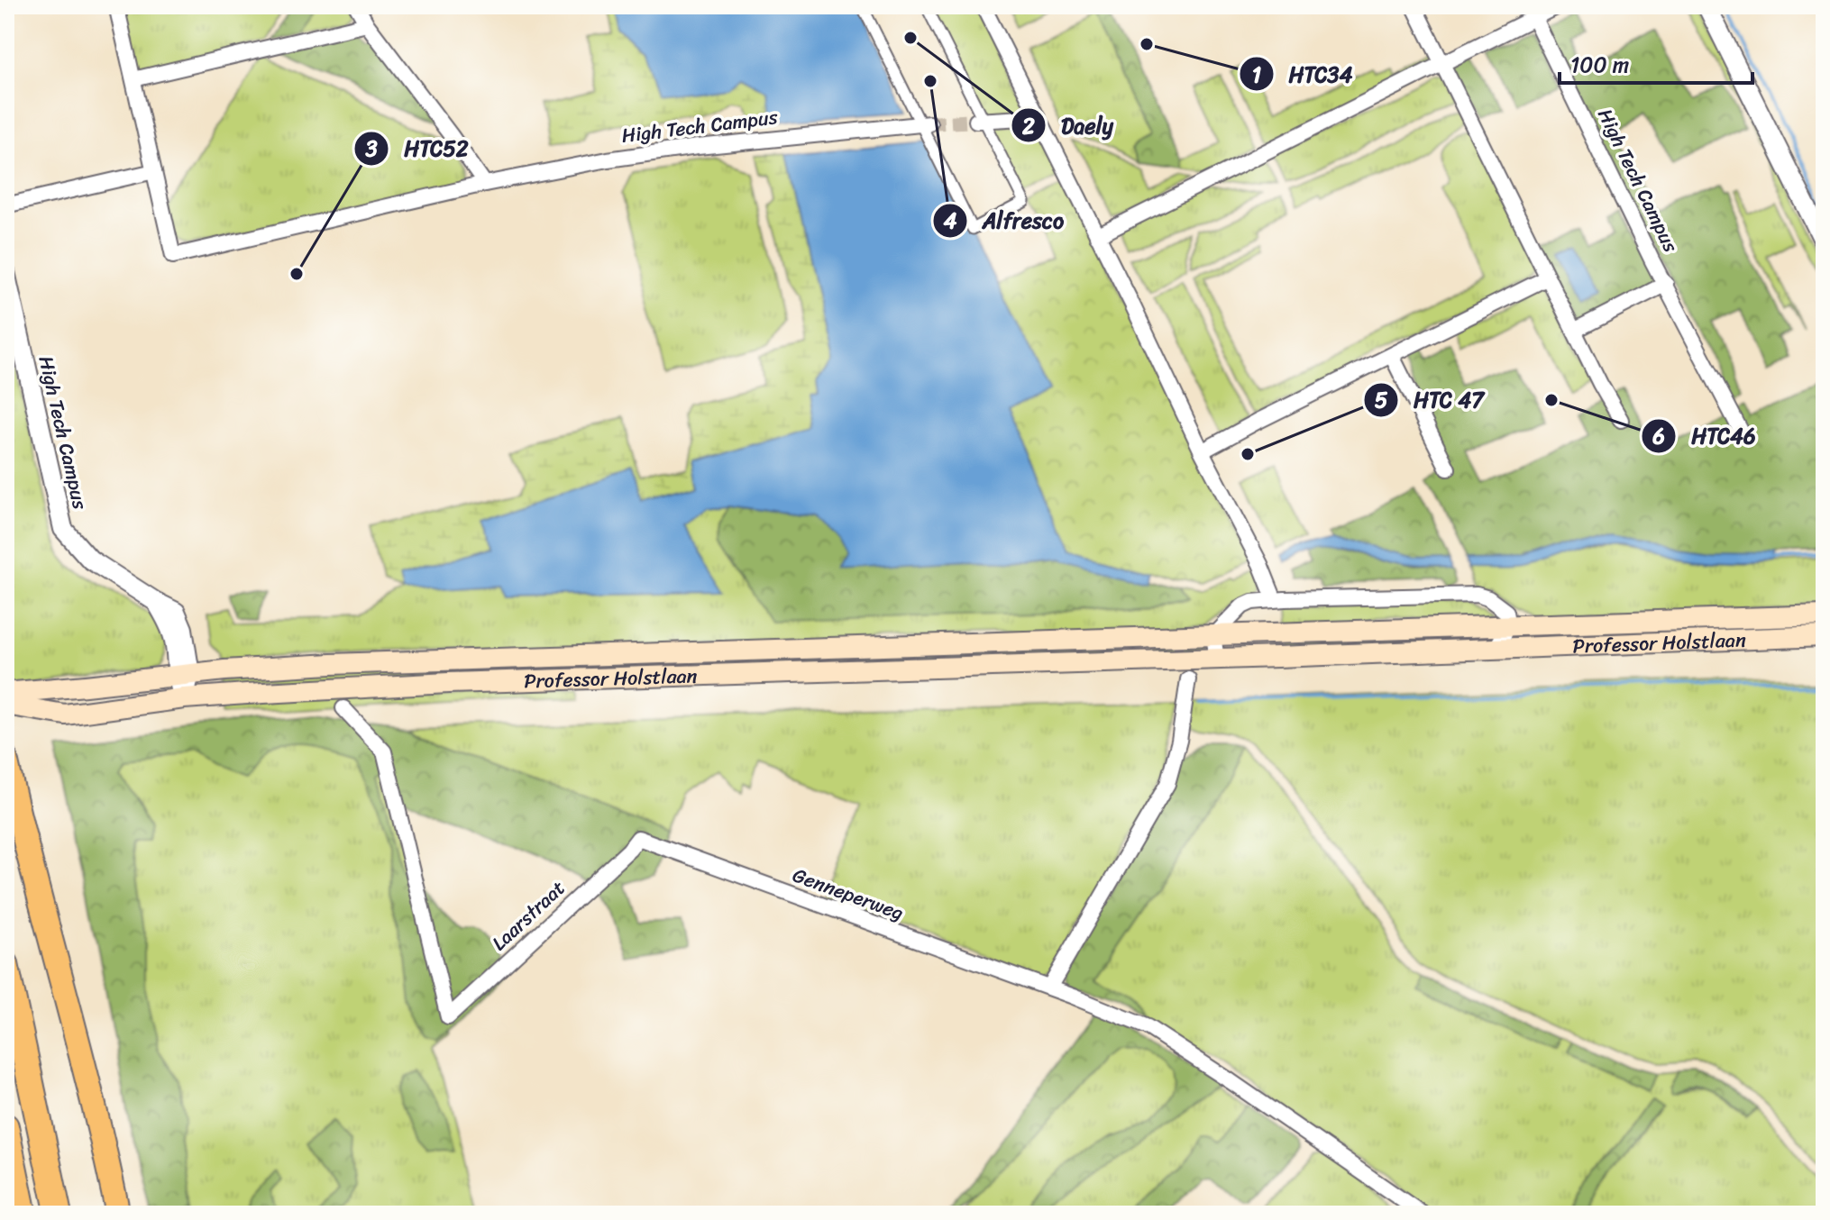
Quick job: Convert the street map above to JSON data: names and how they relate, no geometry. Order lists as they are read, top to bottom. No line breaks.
{"streets":{"main road":["Professor Holstlaan"],"street":["High Tech Campus","Genneperweg","Laarstraat"]},"crossings":[["High Tech Campus","Professor Holstlaan"],["Genneperweg","Laarstraat"]],"places":["Daely","HTC34","Alfresco","HTC52","HTC46","HTC 47"],"scale_bar":"100 m"}
